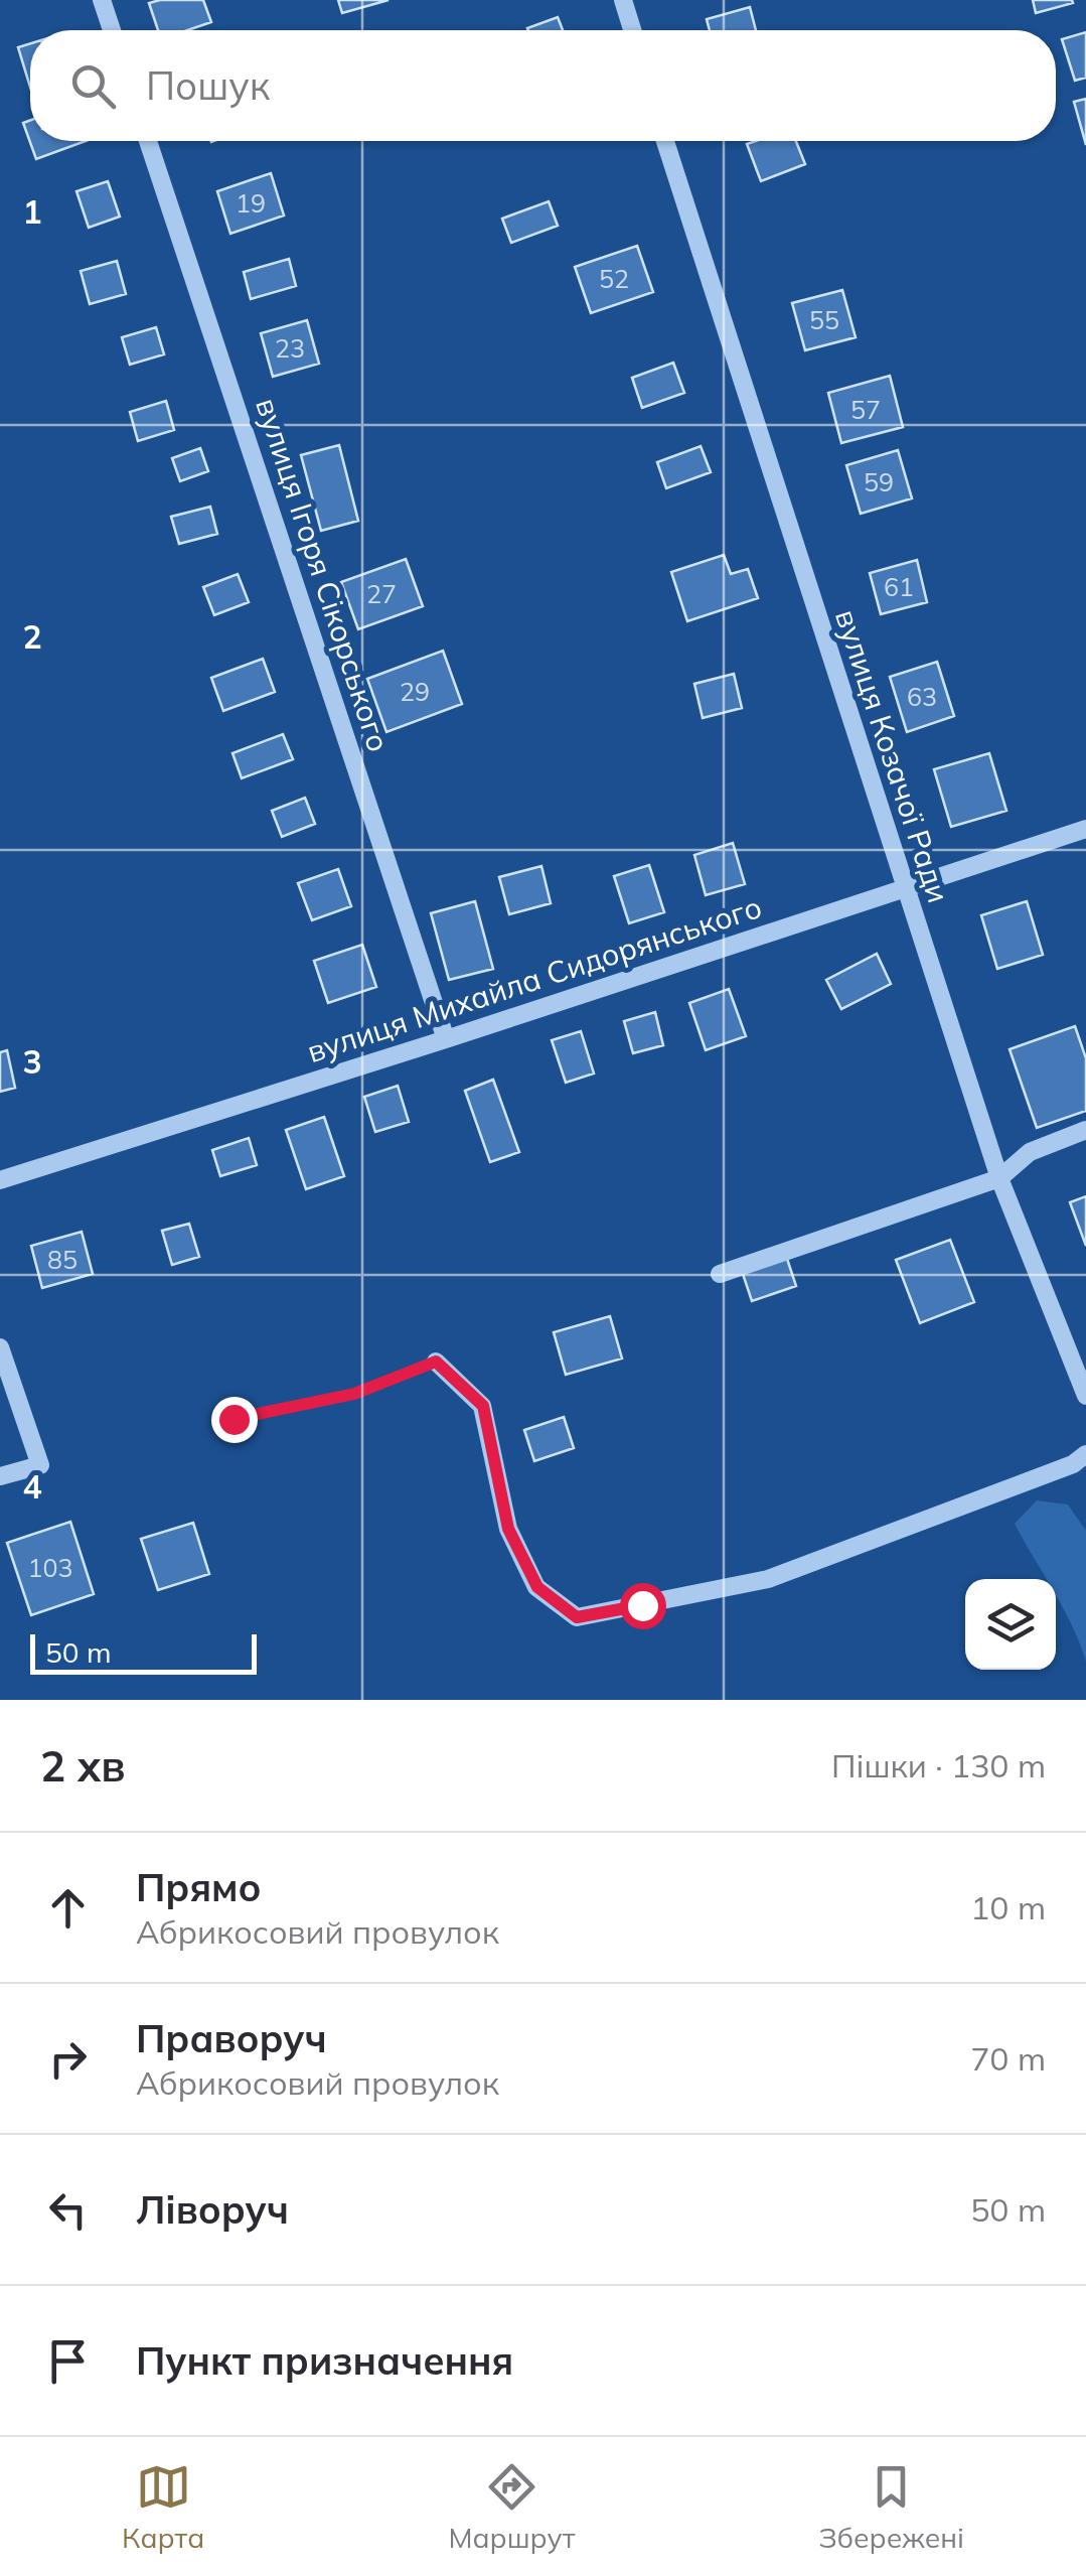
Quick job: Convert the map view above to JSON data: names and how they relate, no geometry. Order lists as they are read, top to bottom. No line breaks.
{"streets":{"street":["вулиця Ігоря Сікорського","вулиця Козачої Ради","вулиця Михайла Сидорянського"]},"crossings":[["вулиця Ігоря Сікорського","вулиця Михайла Сидорянського"],["вулиця Козачої Ради","вулиця Михайла Сидорянського"]],"house_numbers":["19","52","55","23","57","59","61","27","29","63","85","103"],"scale_bar":"50 m","page":{"search":"Пошук","scale":"50 m","heading":["2 хв","Пішки · 130 m"],"list":[["Прямо","Абрикосовий провулок","10 m"],["Праворуч","Абрикосовий провулок","70 m"],["Ліворуч","50 m"],"Пункт призначення"],"nav":["Карта","Маршрут","Збережені"]},"grid":{"rows":["1","2","3","4"]}}
